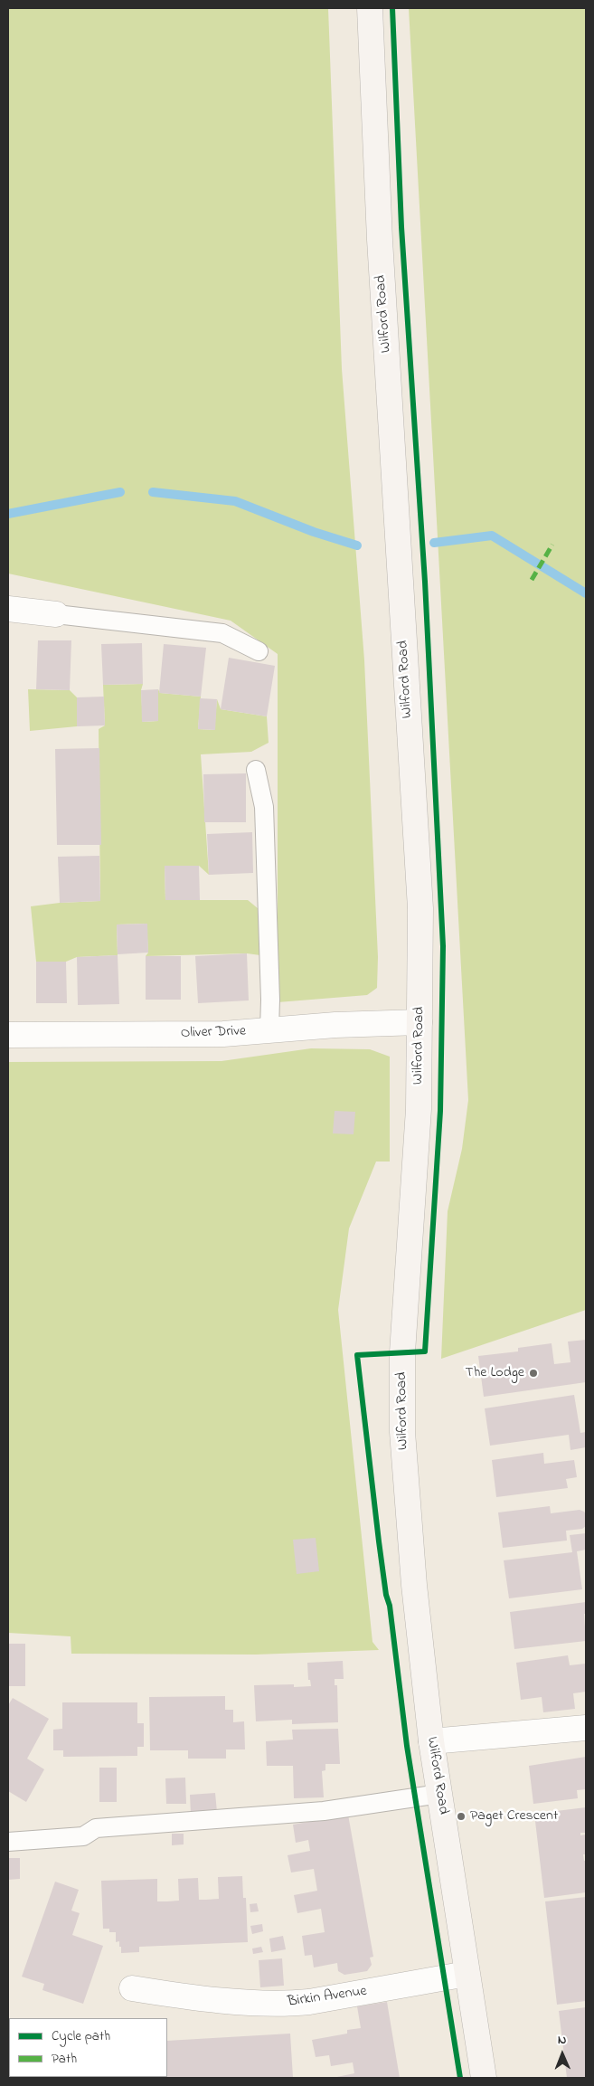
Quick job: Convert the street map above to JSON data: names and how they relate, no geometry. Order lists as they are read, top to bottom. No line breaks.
{"streets":{"main road":["Wilford Road"],"street":["Oliver Drive","Birkin Avenue"]},"crossings":[["Wilford Road","Oliver Drive"],["Wilford Road","Birkin Avenue"]],"places":["The Lodge","Paget Crescent"],"legend":["Cycle path","Path"],"north":"top"}
